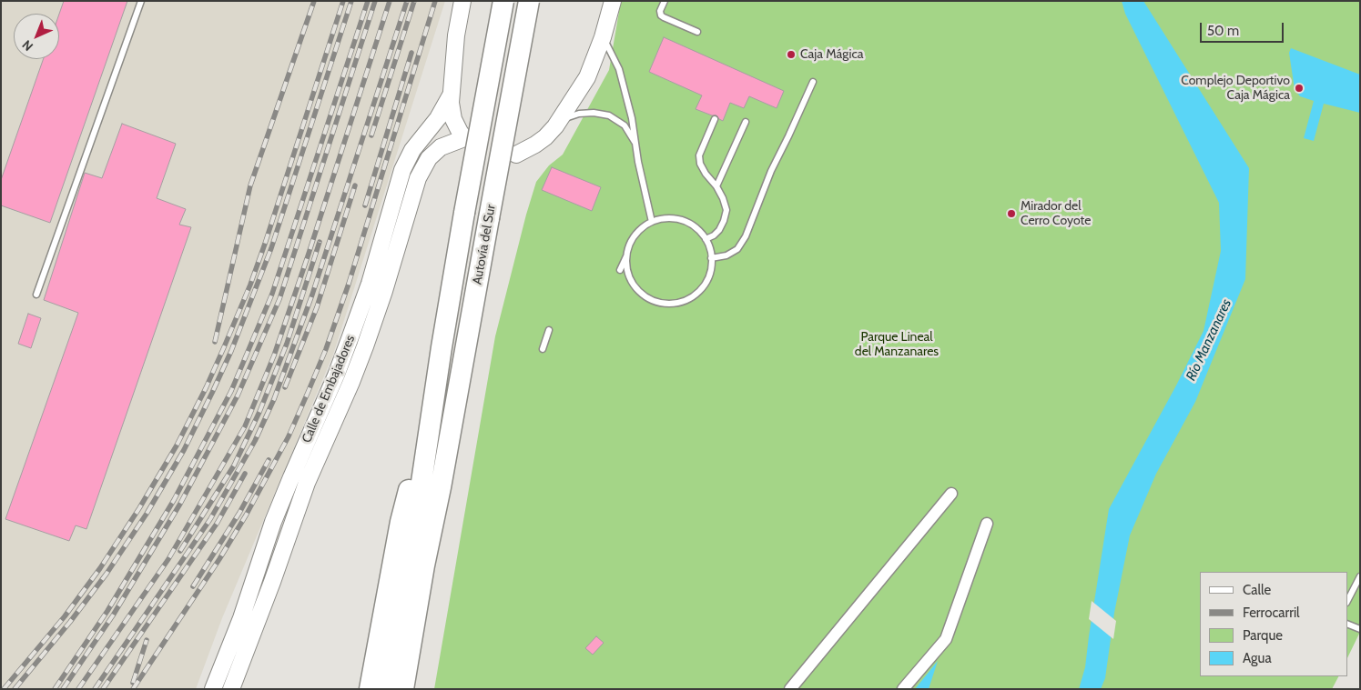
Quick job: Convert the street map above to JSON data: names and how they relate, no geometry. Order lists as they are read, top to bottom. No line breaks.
{"streets":{"highway":["Autovía del Sur"],"main road":["Calle de Embajadores"]},"water":["Río Manzanares"],"parks":["Parque Lineal del Manzanares"],"places":["Caja Mágica","Complejo Deportivo Caja Mágica","Mirador del Cerro Coyote"],"legend":["Calle","Ferrocarril","Parque","Agua"],"scale_bar":"50 m","north":"bottom left"}
